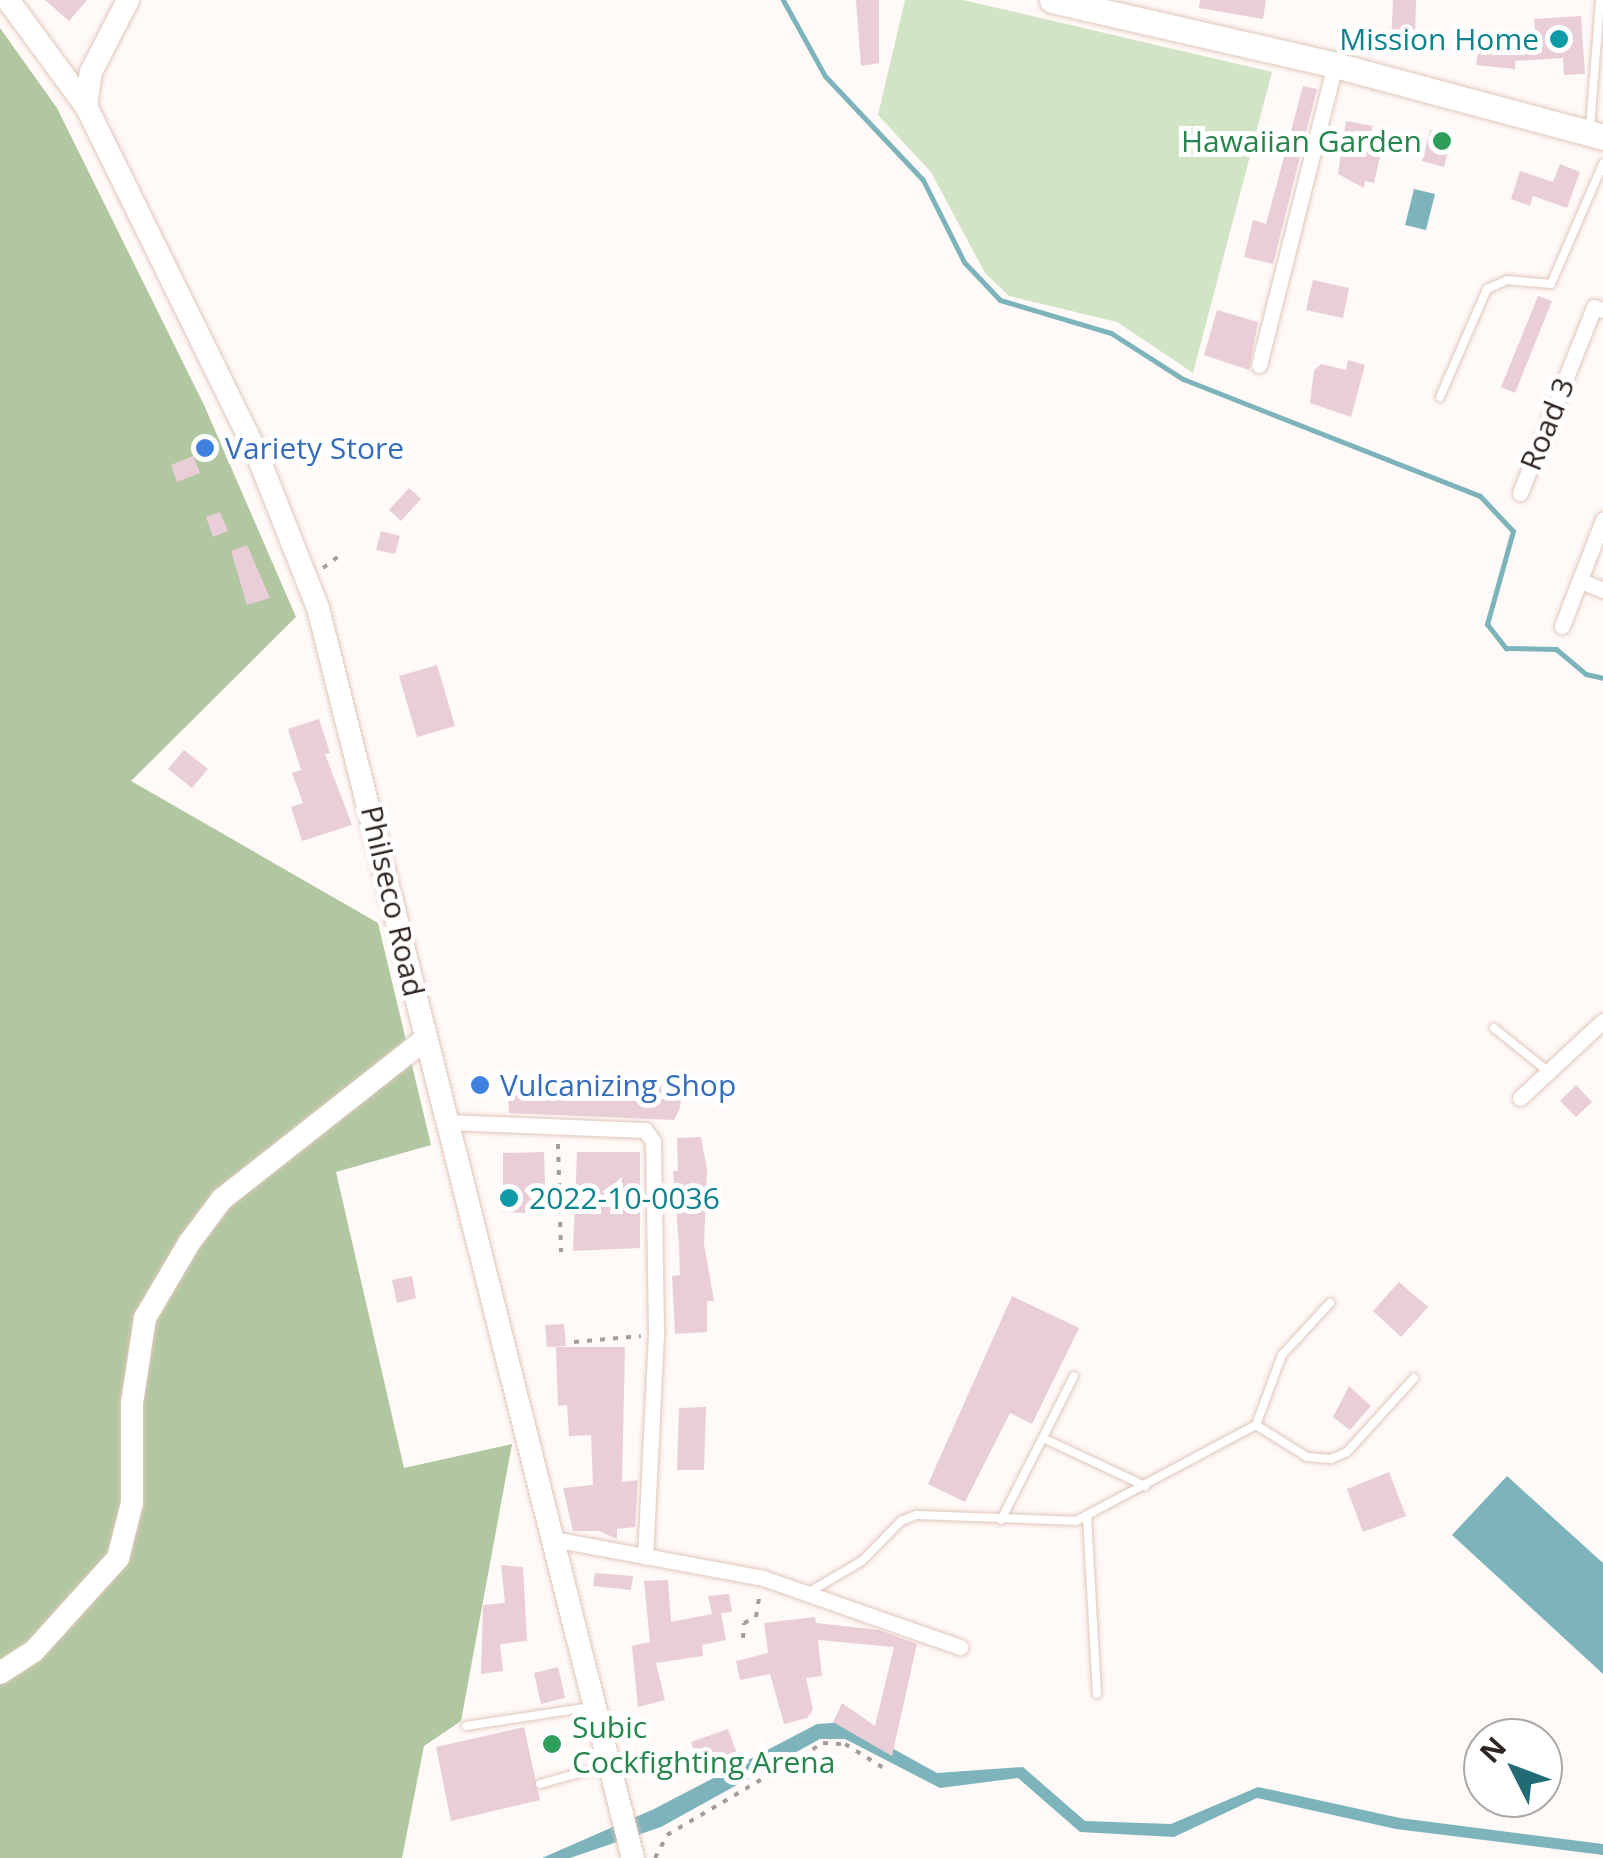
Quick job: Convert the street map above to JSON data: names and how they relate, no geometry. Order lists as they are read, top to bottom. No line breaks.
{"streets":{"street":["Road 3","Philseco Road"]},"places":["Mission Home","Hawaiian Garden","Variety Store","Vulcanizing Shop","2022-10-0036","Subic Cockfighting Arena"],"north":"top left"}
